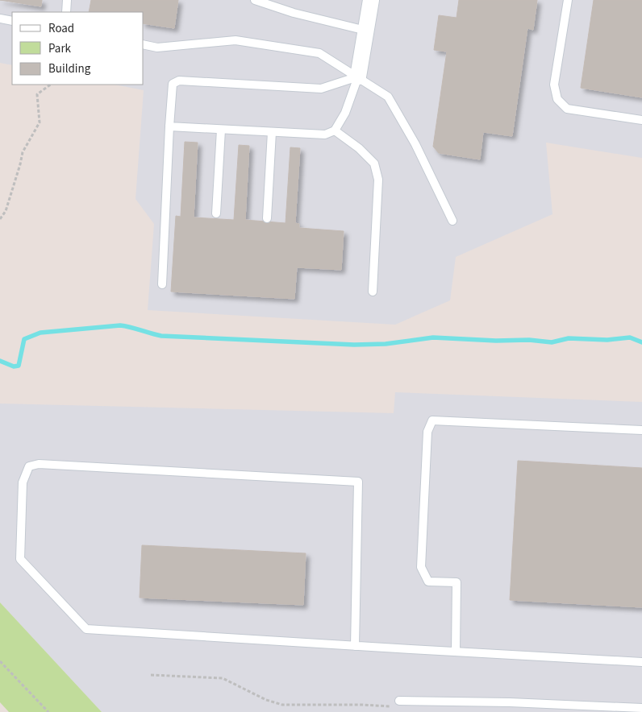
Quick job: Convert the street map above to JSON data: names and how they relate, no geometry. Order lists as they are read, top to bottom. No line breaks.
{"legend":["Road","Park","Building"]}
